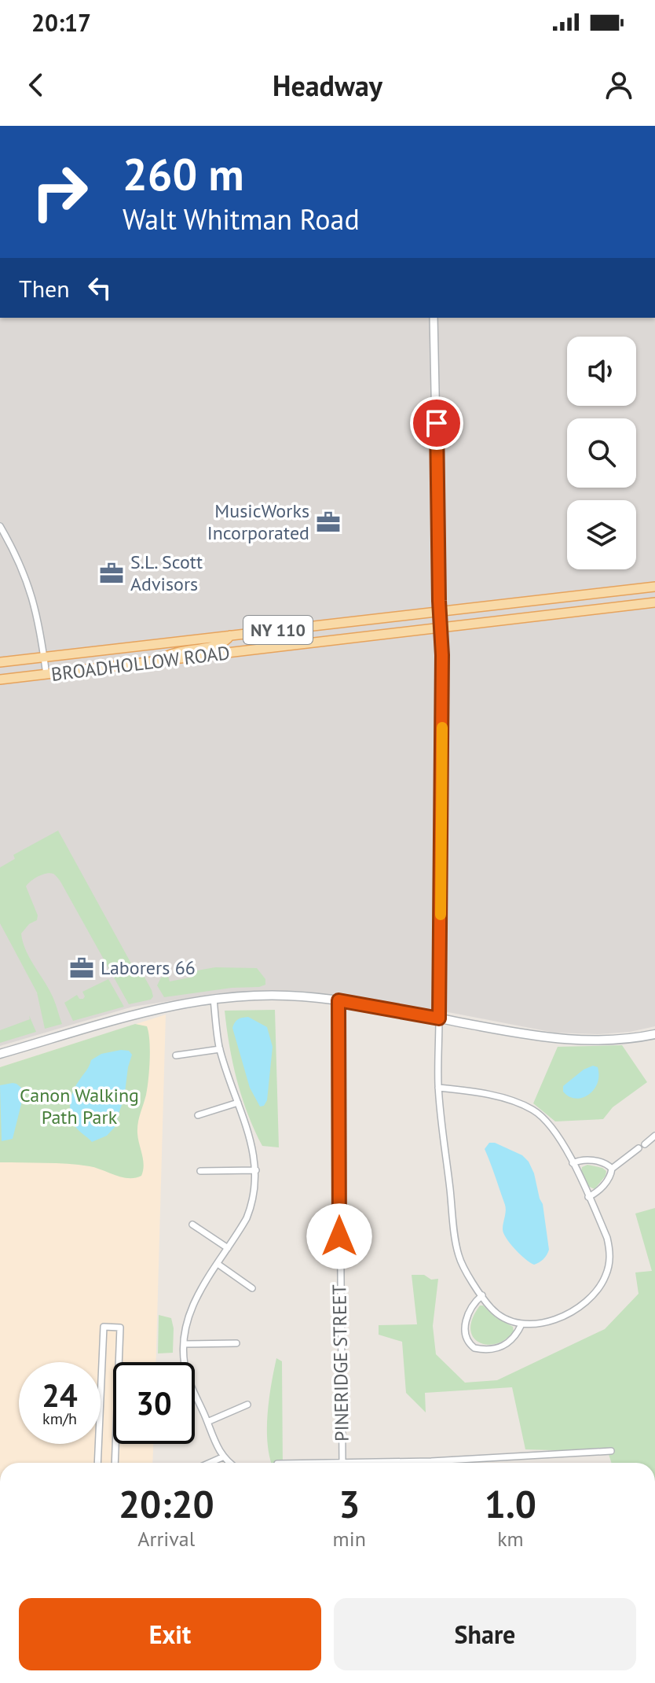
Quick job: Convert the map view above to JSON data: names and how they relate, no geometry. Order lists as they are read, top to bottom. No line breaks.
{"streets":{"main road":["NY 110","BROADHOLLOW ROAD"],"street":["PINERIDGE STREET"]},"parks":["Canon Walking Path Park"],"places":{"office":["MusicWorks Incorporated","S.L. Scott Advisors","Laborers 66"]},"page":{"status":"20:17","header":"Headway","turn":["260 m","Walt Whitman Road"],"then":"Then","speed":"24 km/h","limit":"30","eta":["20:20","Arrival","3","min","1.0","km"],"buttons":["Exit","Share"]}}
